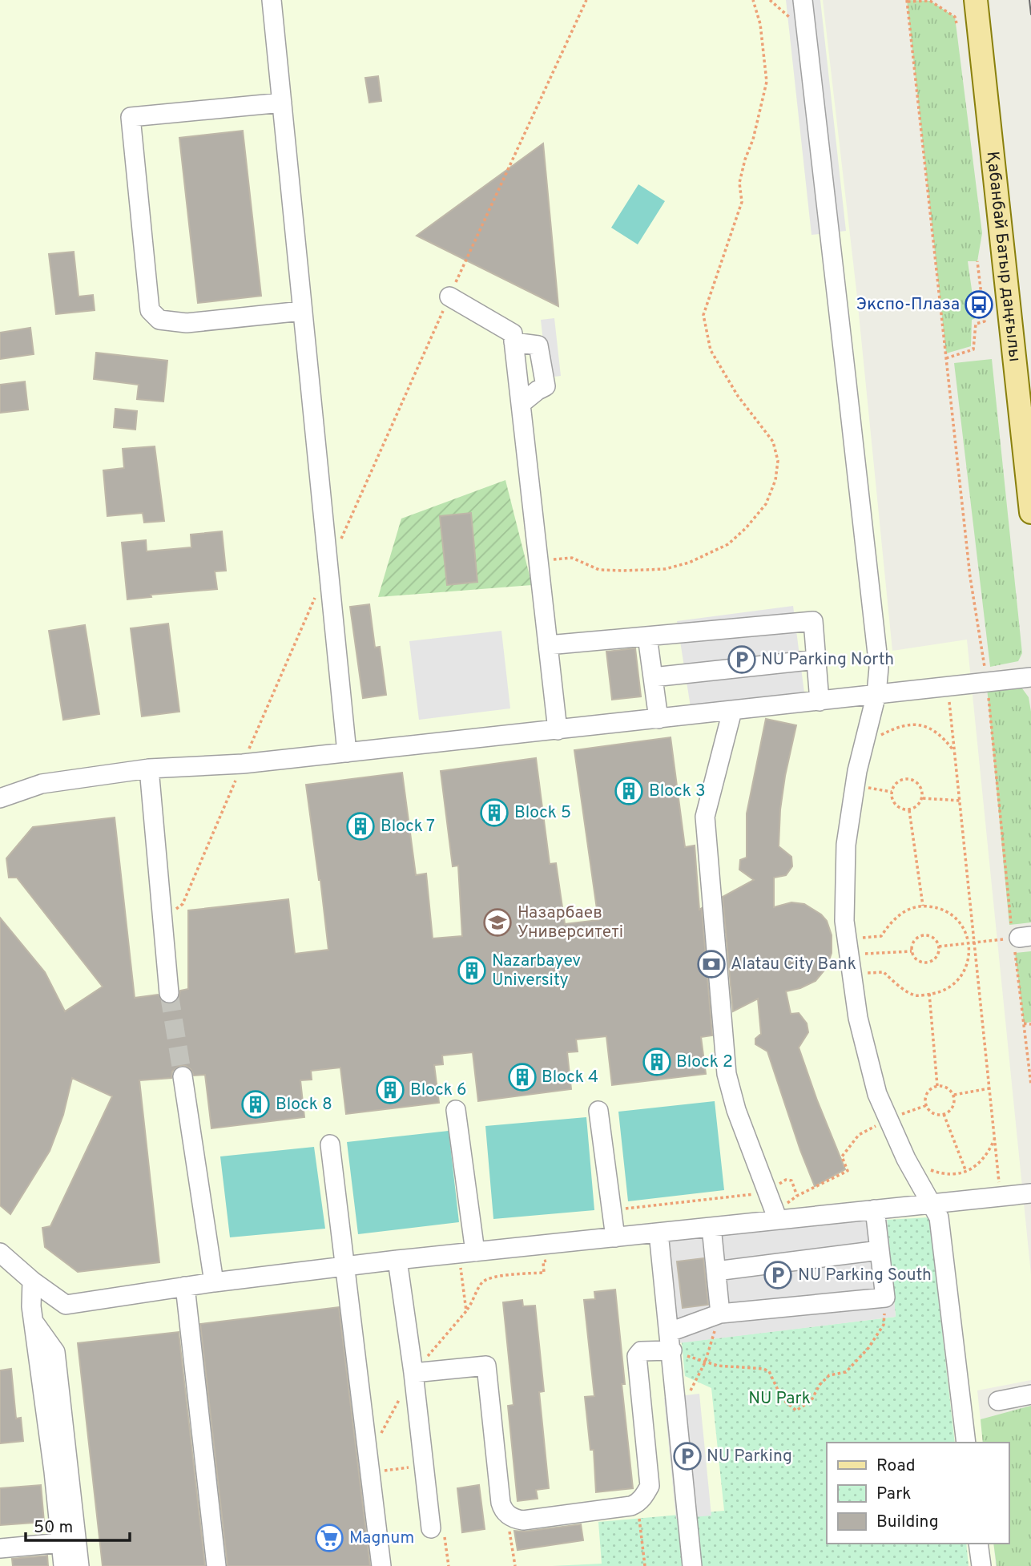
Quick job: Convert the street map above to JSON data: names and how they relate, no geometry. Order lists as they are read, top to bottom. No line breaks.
{"streets":{"main road":["Қабанбай Батыр даңғылы"]},"parks":["NU Park"],"places":{"bus stop":["Экспо-Плаза"],"parking":["NU Parking North","NU Parking South","NU Parking"],"building":["Block 3","Block 5","Block 7","Nazarbayev University","Block 2","Block 4","Block 6","Block 8"],"school or university":["Назарбаев Университеті"],"bank":["Alatau City Bank"],"supermarket":["Magnum"]},"legend":["Road","Park","Building"],"scale_bar":"50 m"}
